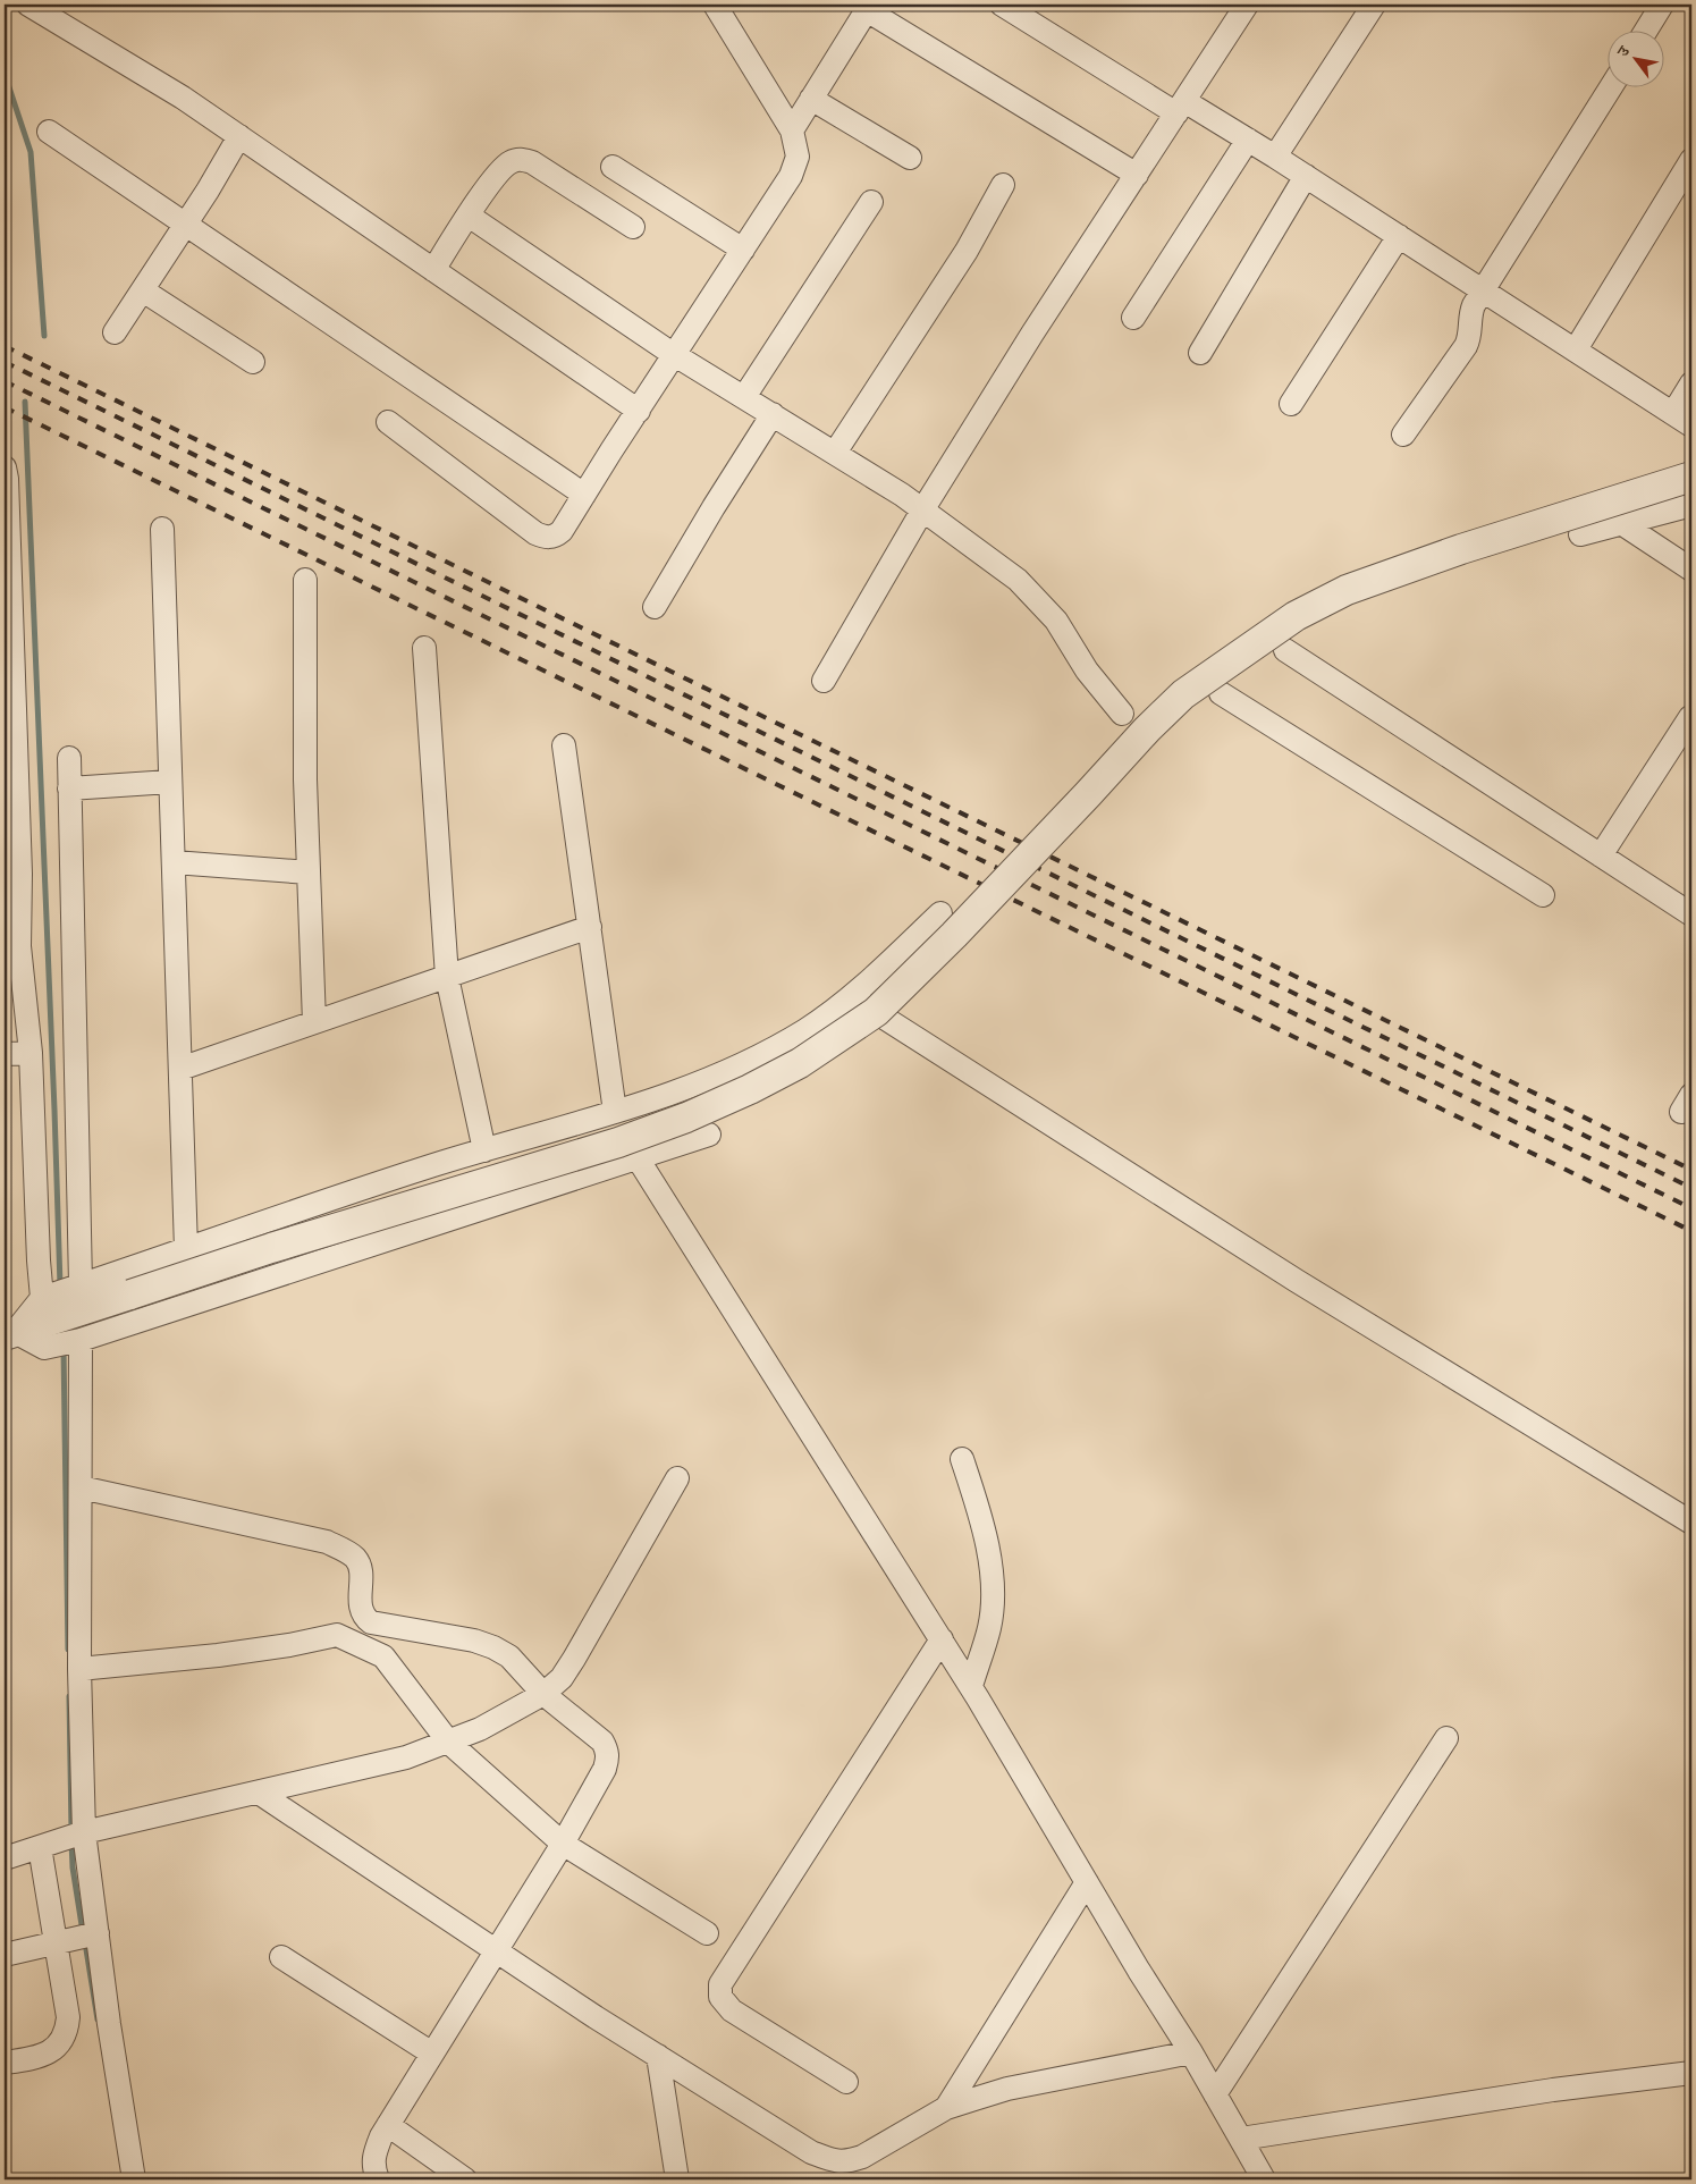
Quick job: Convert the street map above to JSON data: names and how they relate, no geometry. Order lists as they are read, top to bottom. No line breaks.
{"north":"top left"}
